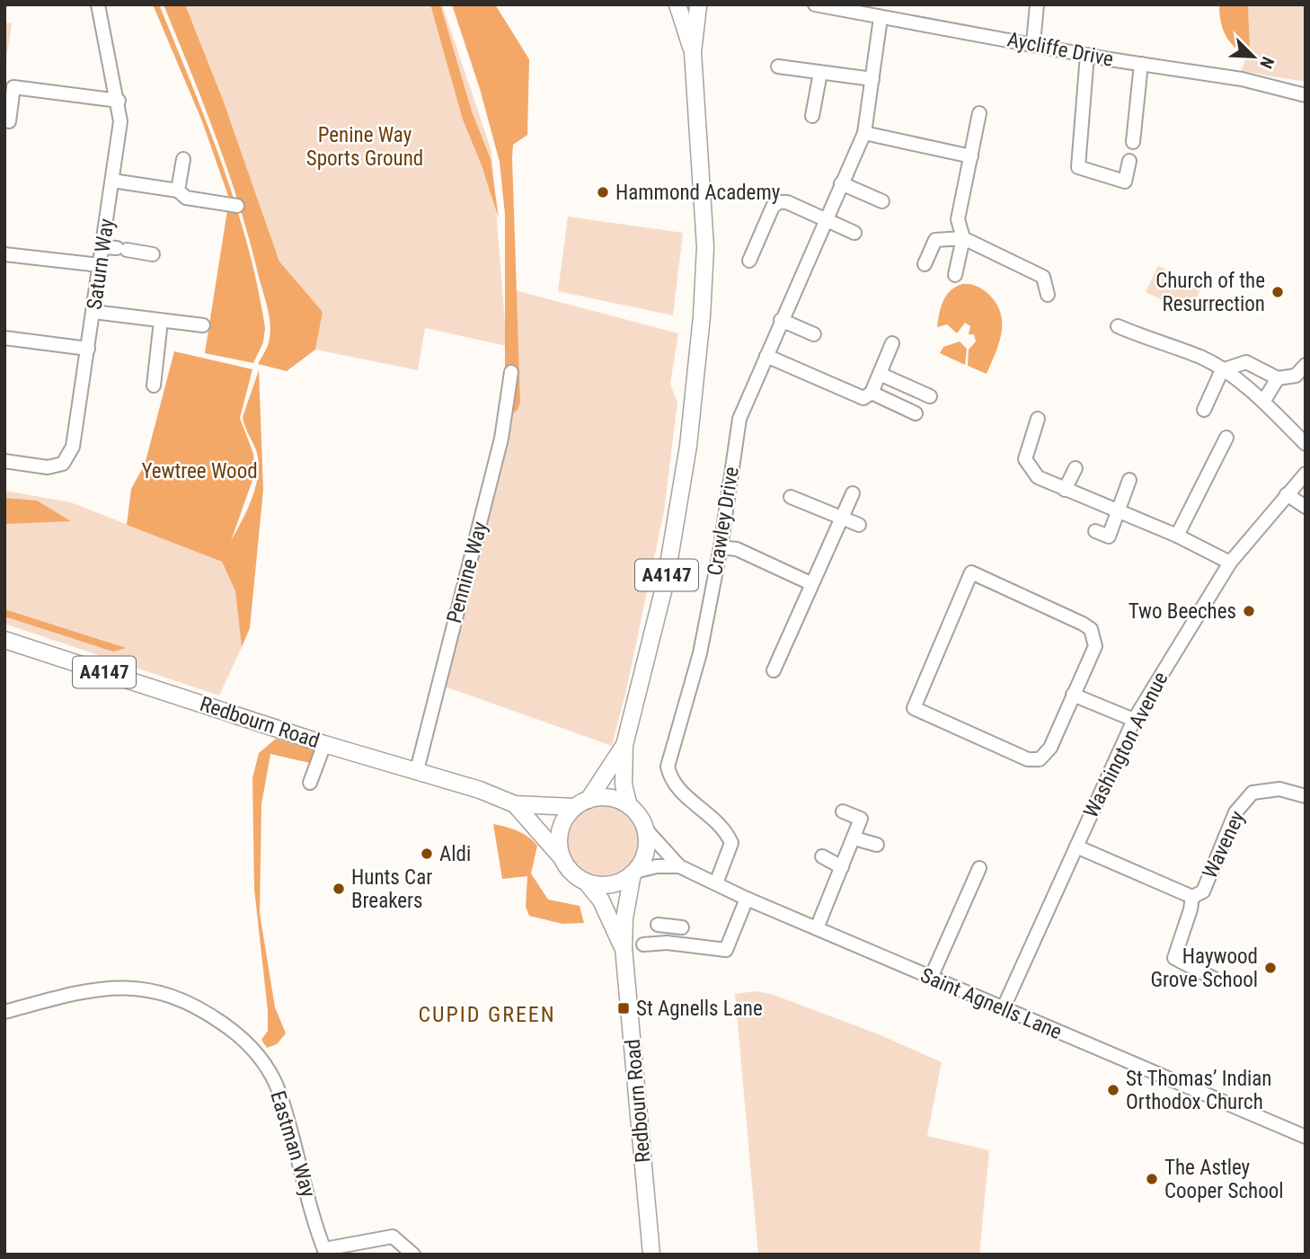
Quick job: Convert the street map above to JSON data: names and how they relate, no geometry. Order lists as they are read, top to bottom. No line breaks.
{"streets":{"main road":["A4147","Redbourn Road"],"street":["Aycliffe Drive","Saturn Way","Crawley Drive","Pennine Way","Washington Avenue","Waveney","Saint Agnells Lane","Eastman Way"]},"crossings":[["Aycliffe Drive","Crawley Drive"],["Crawley Drive","Saint Agnells Lane"],["Pennine Way","Redbourn Road"],["A4147","Redbourn Road"],["A4147","Saint Agnells Lane"],["Redbourn Road","Saint Agnells Lane"],["Washington Avenue","Waveney"],["Washington Avenue","Saint Agnells Lane"]],"districts":["CUPID GREEN"],"parks":["Penine Way Sports Ground","Yewtree Wood"],"places":{"other":["Hammond Academy","Church of the Resurrection","Two Beeches","Aldi","Hunts Car Breakers","Haywood Grove School","St Thomas’ Indian Orthodox Church","The Astley Cooper School"],"transit":["St Agnells Lane"]},"north":"bottom right"}
